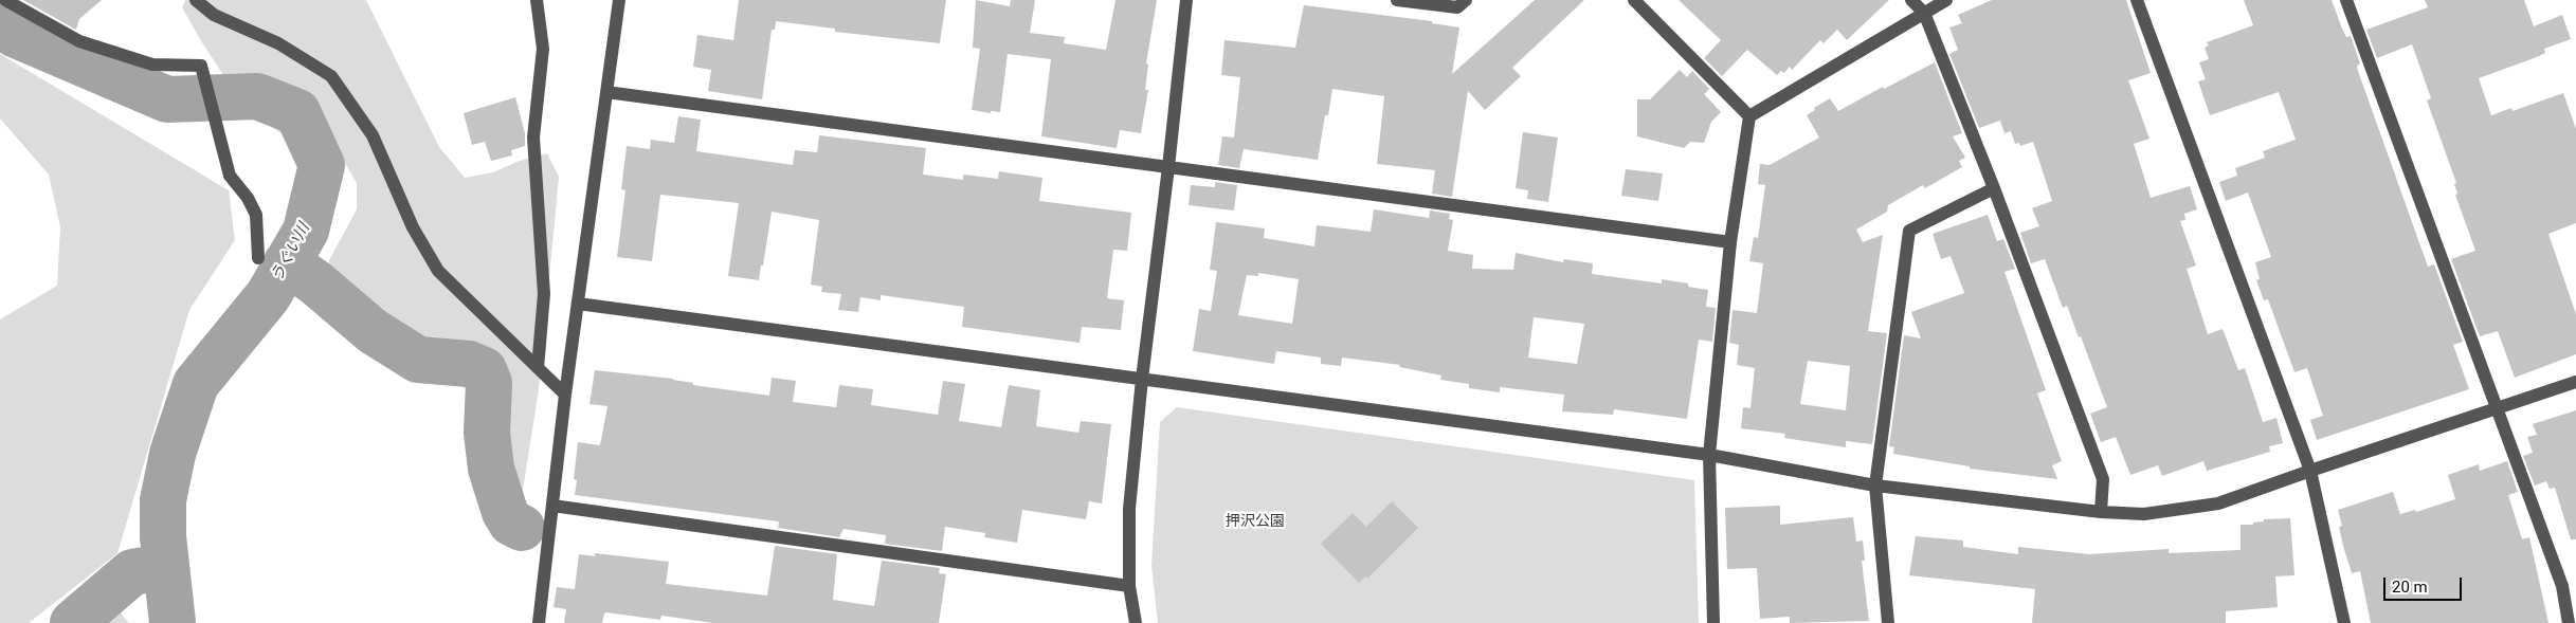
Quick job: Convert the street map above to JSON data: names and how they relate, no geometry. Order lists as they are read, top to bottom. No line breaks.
{"water":["うぐい川"],"parks":["押沢公園"],"scale_bar":"20 m"}
